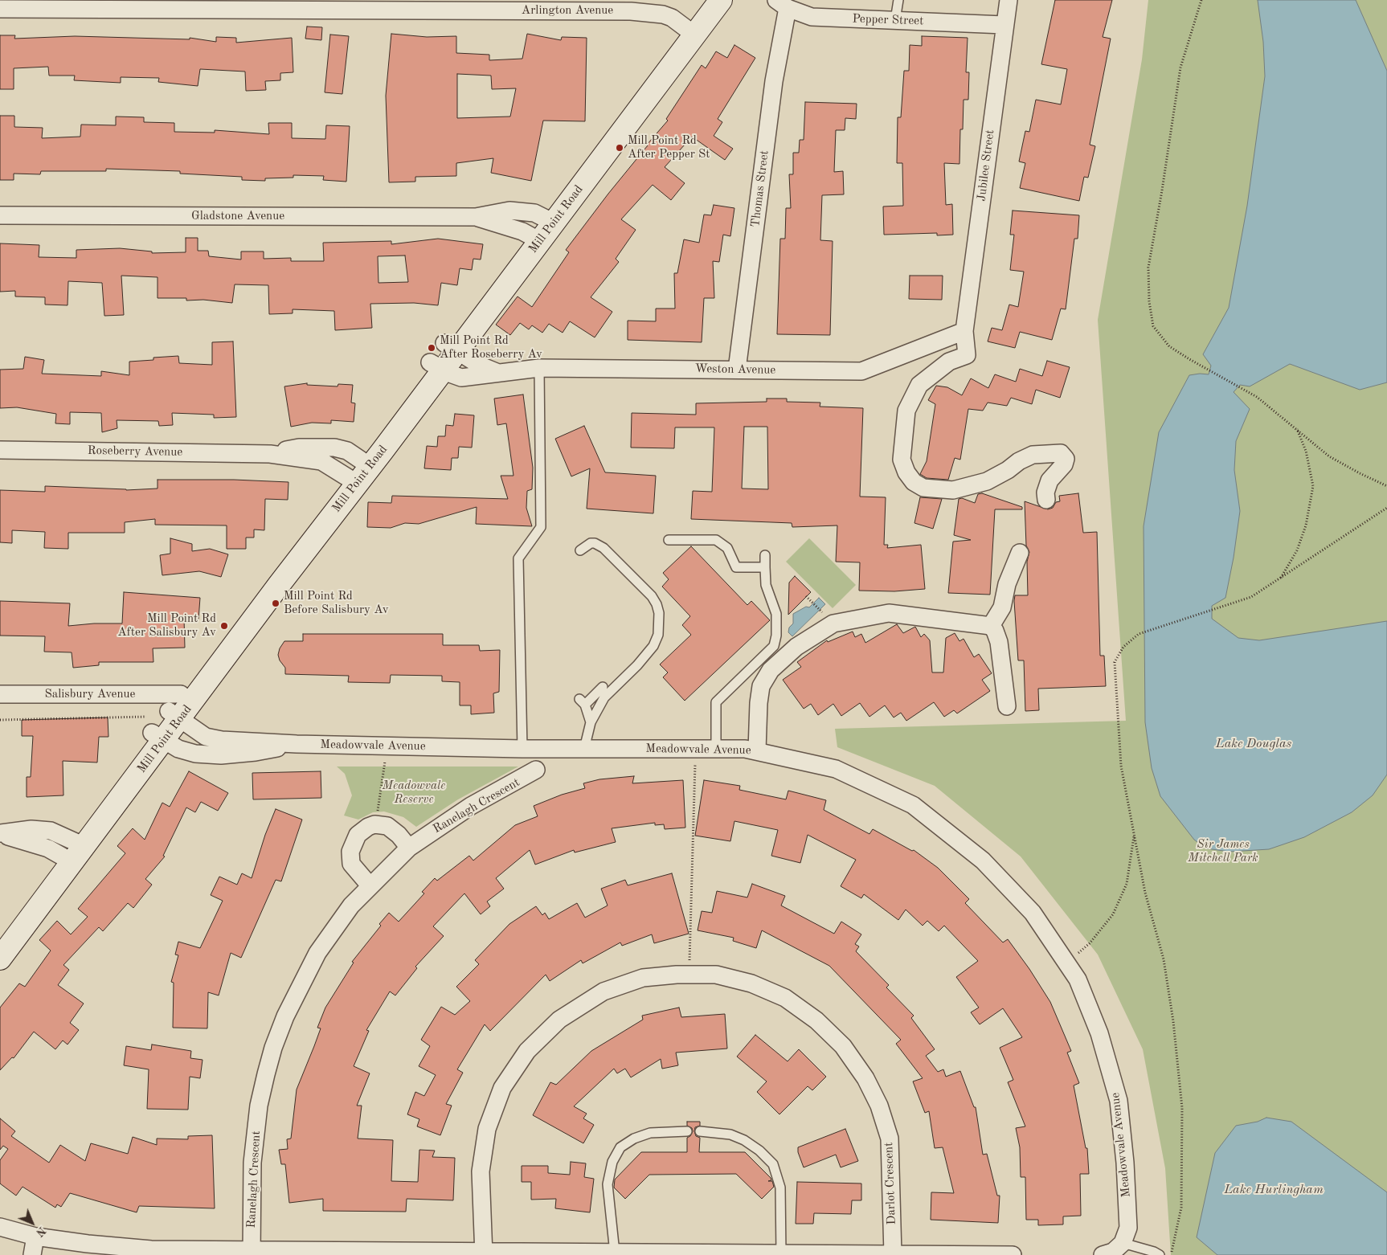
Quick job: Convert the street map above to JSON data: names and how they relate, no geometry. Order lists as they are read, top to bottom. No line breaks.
{"streets":{"main road":["Mill Point Road"],"street":["Arlington Avenue","Pepper Street","Jubilee Street","Thomas Street","Gladstone Avenue","Weston Avenue","Roseberry Avenue","Salisbury Avenue","Meadowvale Avenue","Ranelagh Crescent","Darlot Crescent"]},"crossings":[["Arlington Avenue","Mill Point Road"],["Pepper Street","Jubilee Street"],["Pepper Street","Thomas Street"],["Jubilee Street","Weston Avenue"],["Thomas Street","Weston Avenue"],["Gladstone Avenue","Mill Point Road"],["Mill Point Road","Weston Avenue"],["Mill Point Road","Roseberry Avenue"],["Mill Point Road","Salisbury Avenue"],["Mill Point Road","Meadowvale Avenue"],["Salisbury Avenue","Meadowvale Avenue"]],"water":["Lake Douglas","Lake Hurlingham"],"parks":["Meadowvale Reserve","Sir James Mitchell Park"],"places":["Mill Point Rd After Pepper St","Mill Point Rd After Roseberry Av","Mill Point Rd Before Salisbury Av","Mill Point Rd After Salisbury Av"],"north":"bottom right"}
